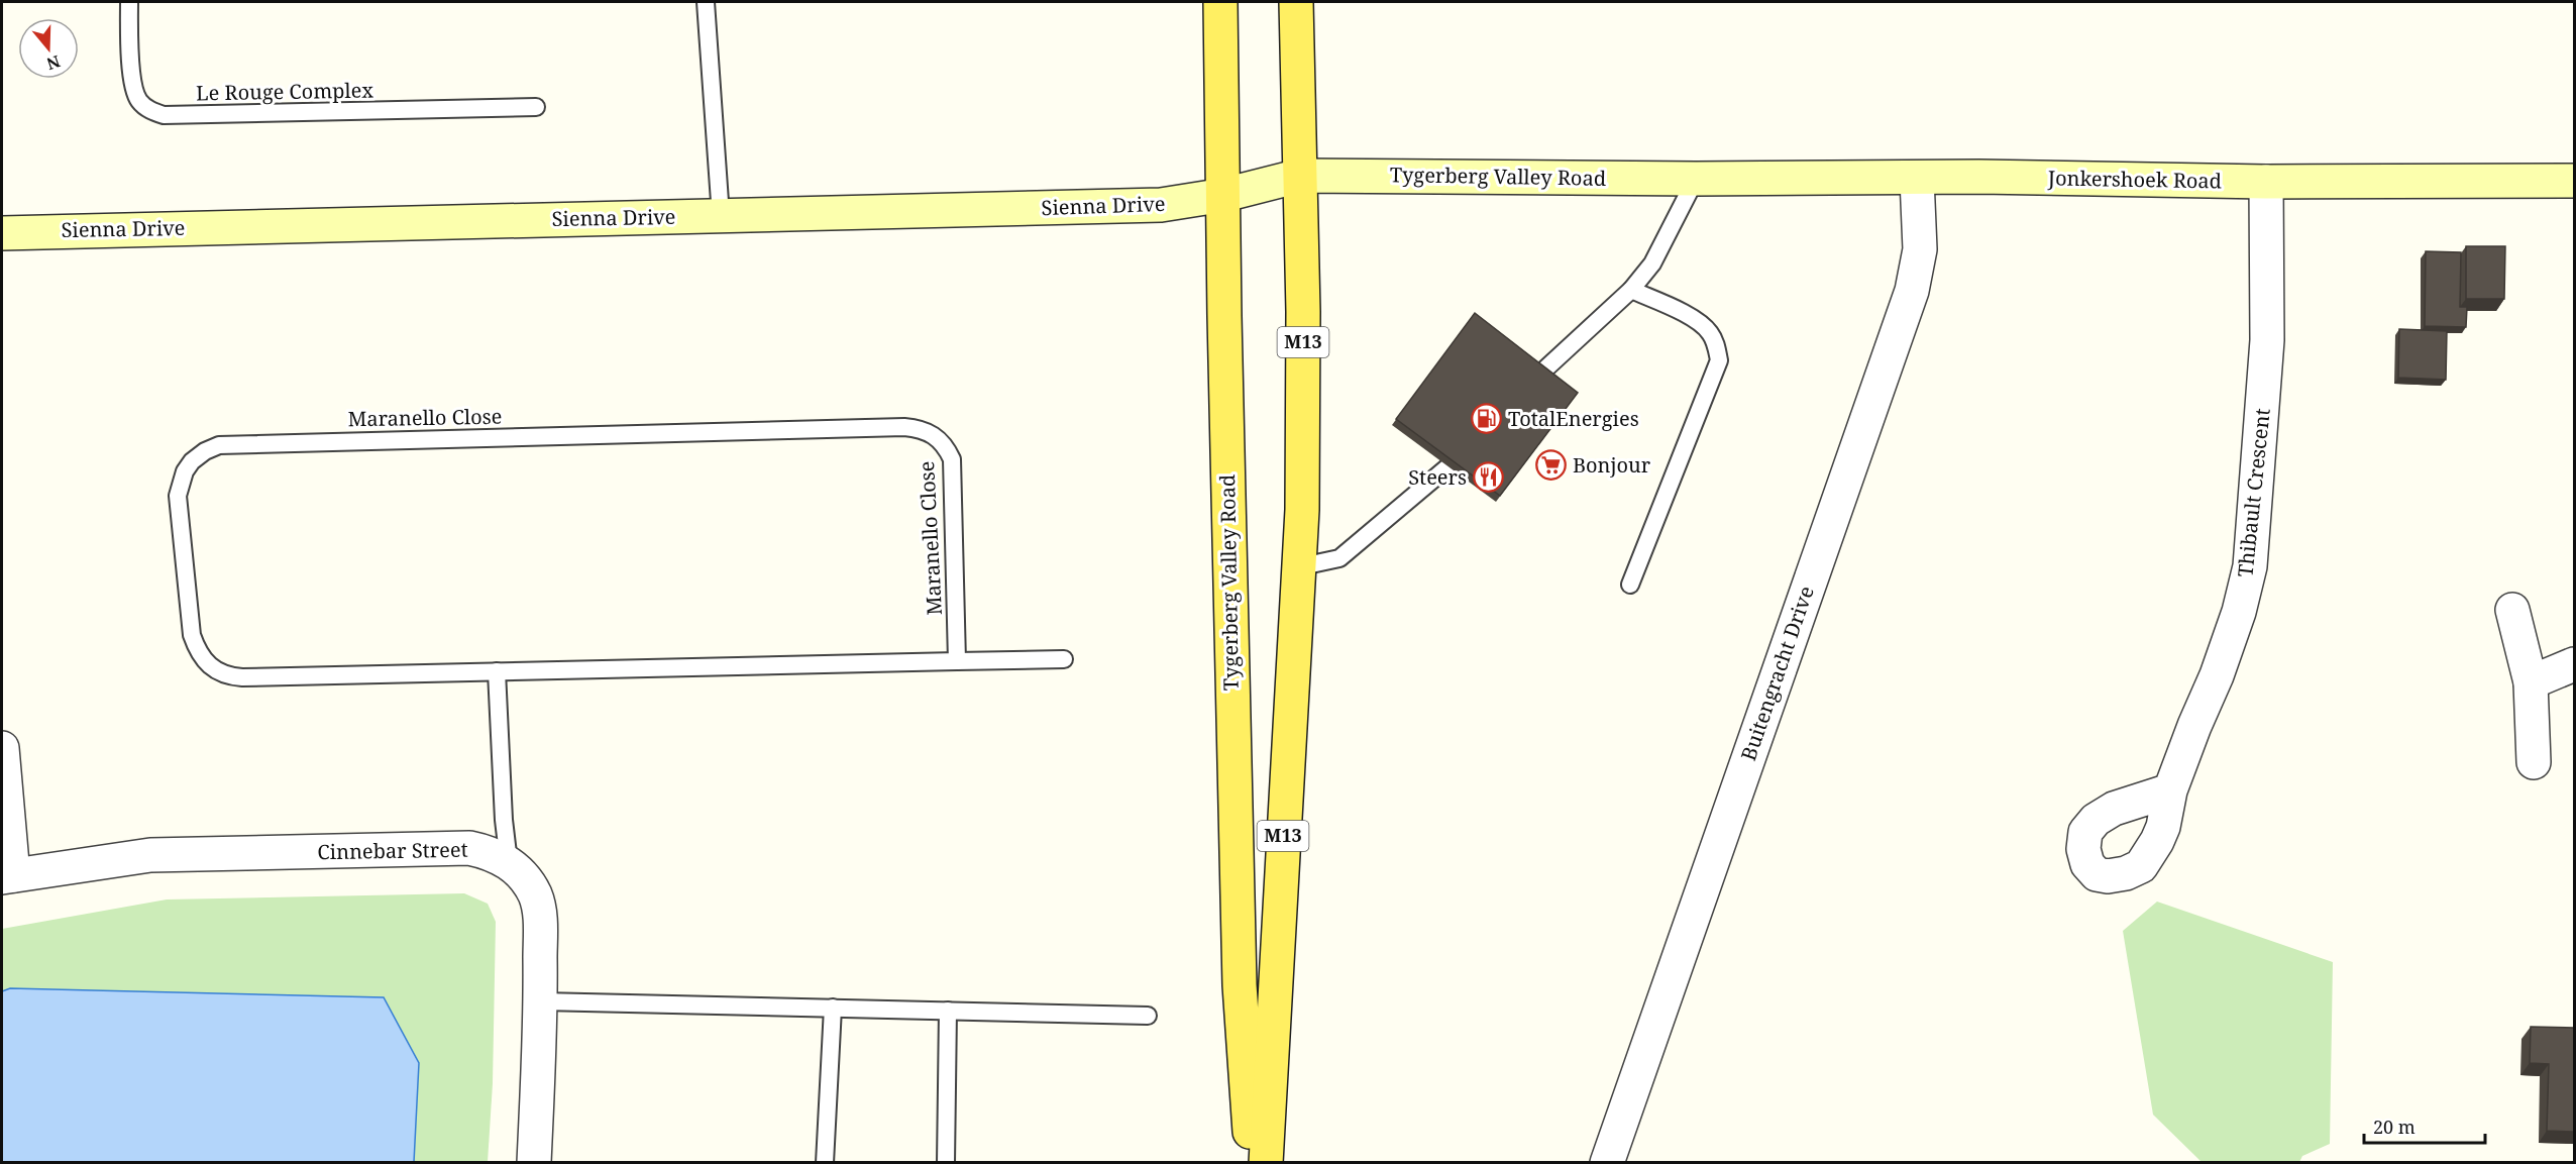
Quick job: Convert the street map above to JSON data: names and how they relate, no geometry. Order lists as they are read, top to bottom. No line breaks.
{"streets":{"main road":["Tygerberg Valley Road","M13"],"street":["Jonkershoek Road","Sienna Drive","Thibault Crescent","Buitengracht Drive","Cinnebar Street"],"lane":["Le Rouge Complex","Maranello Close"]},"crossings":[["Tygerberg Valley Road","Jonkershoek Road"],["Tygerberg Valley Road","Sienna Drive"],["Tygerberg Valley Road","M13"],["Jonkershoek Road","Thibault Crescent"],["Jonkershoek Road","Buitengracht Drive"]],"places":{"fuel station":["TotalEnergies"],"supermarket":["Bonjour"],"restaurant":["Steers"]},"scale_bar":"20 m","north":"bottom"}
